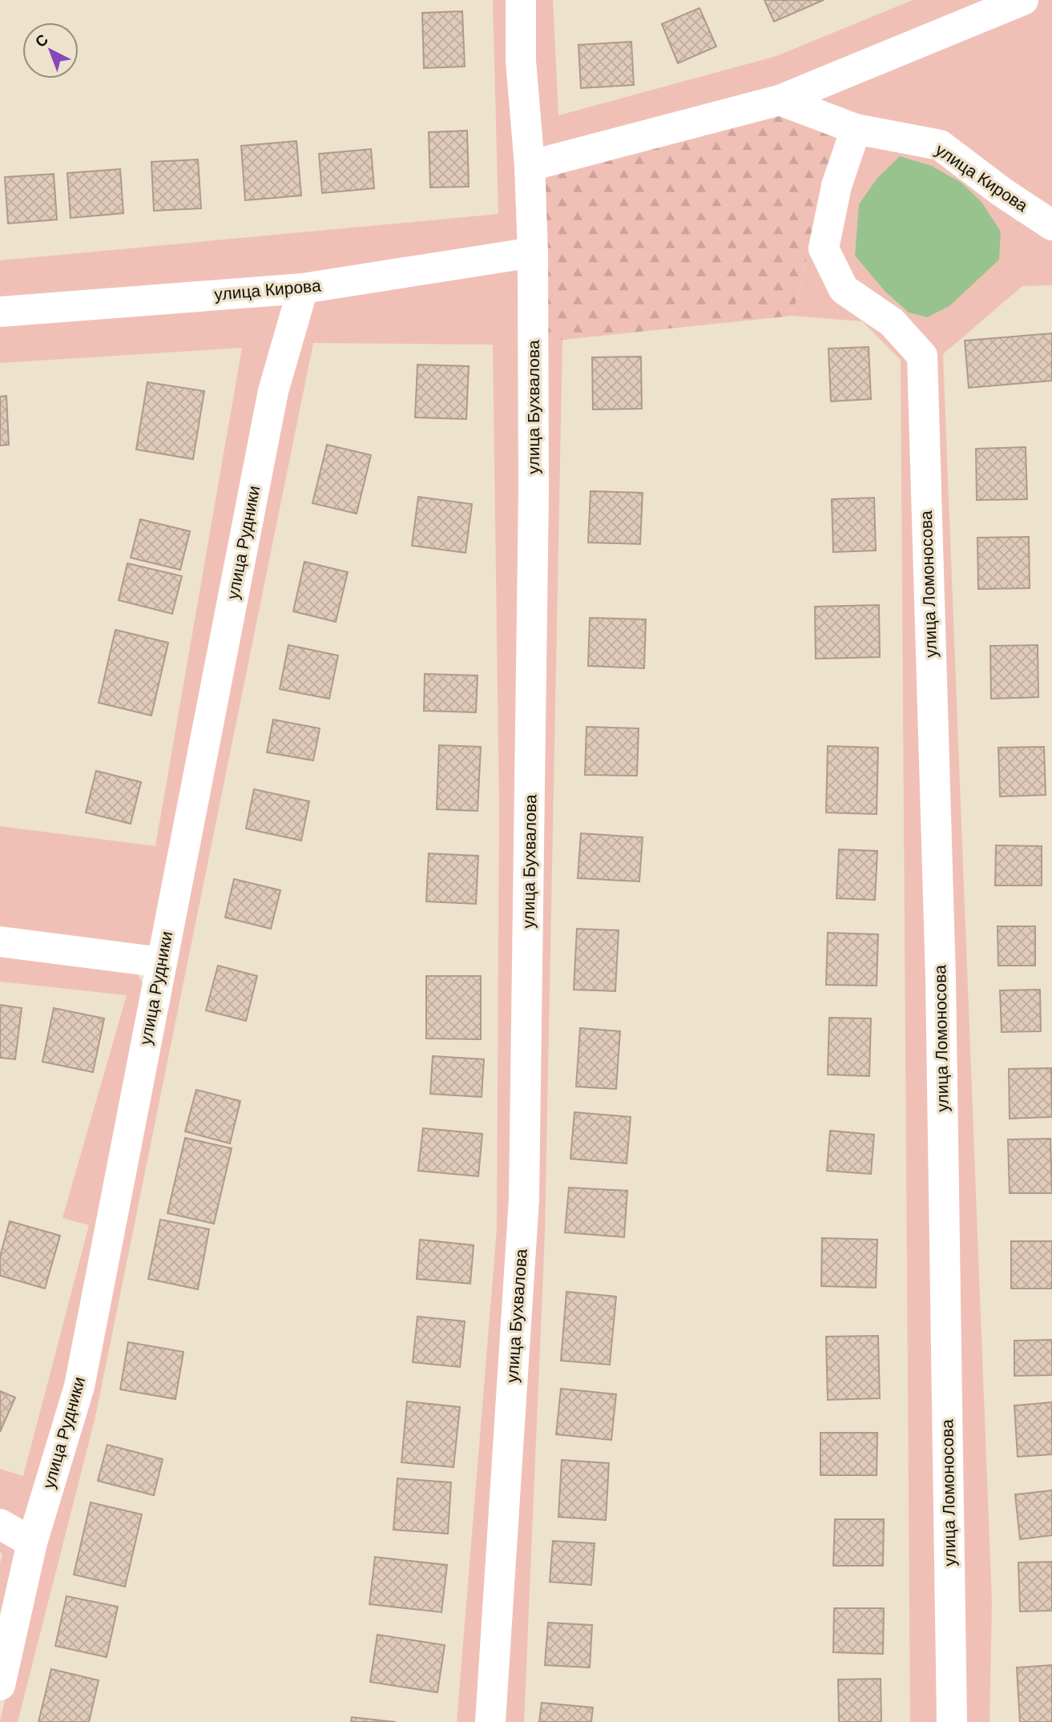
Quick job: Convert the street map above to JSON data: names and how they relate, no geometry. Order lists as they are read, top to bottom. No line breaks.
{"streets":{"street":["улица Кирова","улица Бухвалова","улица Рудники","улица Ломоносова"]},"crossings":[["улица Кирова","улица Бухвалова"],["улица Кирова","улица Рудники"],["улица Кирова","улица Ломоносова"]],"north":"top left"}
